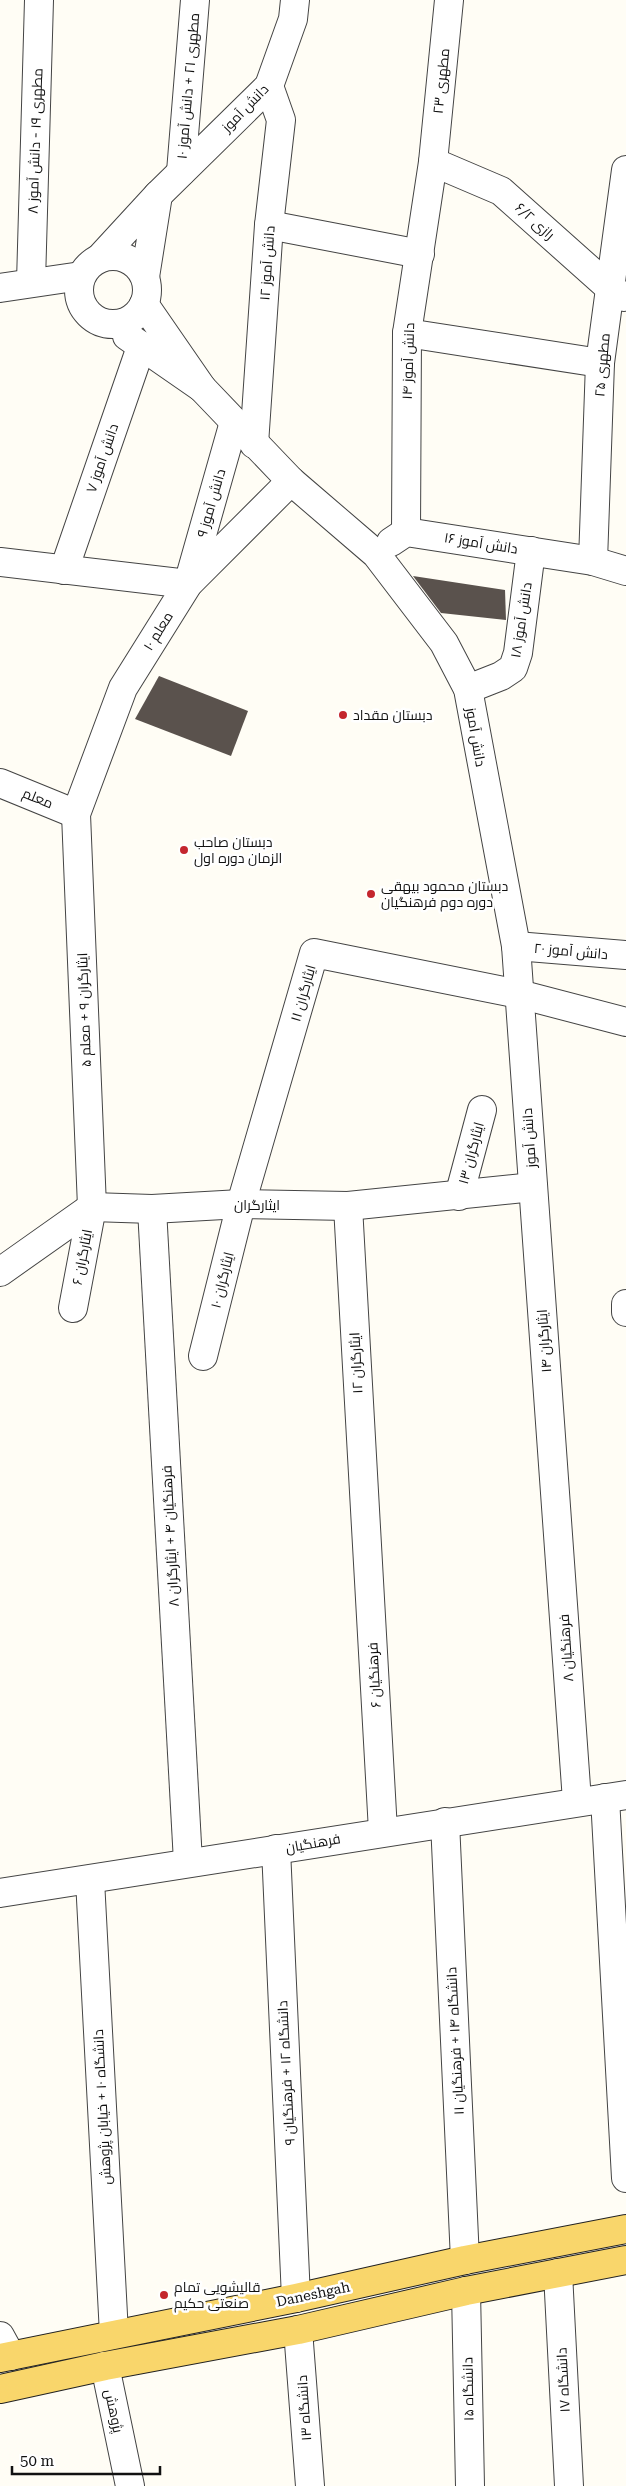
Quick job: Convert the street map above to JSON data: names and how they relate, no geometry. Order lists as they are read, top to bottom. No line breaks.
{"streets":{"main road":["Daneshgah"],"street":["مطهری ۲۳","مطهری ۲۱ + دانش آموز ۱۰","دانش آموز","مطهری ۱۹ - دانش آموز ۸","رازی ۶/۲","دانش آموز ۱۲","دانش آموز ۱۴","مطهری ۲۵","دانش آموز ۷","دانش آموز ۹","دانش آموز ۱۶","دانش آموز ۱۸","معلم ۱۰","معلم","دانش آموز ۲۰","ایثارگران ۱۱","ایثارگران ۹ + معلم ۵","ایثارگران ۱۳","ایثارگران","ایثارگران ۶","ایثارگران ۱۰","ایثارگران ۱۴","ایثارگران ۱۲","فرهنگیان ۴ + ایثارگران ۸","فرهنگیان ۸","فرهنگیان ۶","فرهنگیان","دانشگاه ۱۴ + فرهنگیان ۱۱","دانشگاه ۱۲ + فرهنگیان ۹","دانشگاه ۱۰ + خیابان پژوهش","دانشگاه ۱۷","دانشگاه ۱۵","دانشگاه ۱۳","پژوهش"]},"crossings":[["مطهری ۲۳","رازی ۶/۲"],["مطهری ۲۳","دانش آموز ۱۴"],["مطهری ۲۱ + دانش آموز ۱۰","دانش آموز"],["دانش آموز","دانش آموز ۱۲"],["دانش آموز","دانش آموز ۹"],["دانش آموز","دانش آموز ۱۸"],["دانش آموز","معلم ۱۰"],["دانش آموز","دانش آموز ۲۰"],["دانش آموز","ایثارگران ۱۱"],["دانش آموز","ایثارگران"],["دانش آموز","ایثارگران ۱۴"],["رازی ۶/۲","دانش آموز ۱۴"],["رازی ۶/۲","مطهری ۲۵"],["دانش آموز ۱۴","دانش آموز ۱۶"],["مطهری ۲۵","دانش آموز ۱۶"],["دانش آموز ۹","معلم ۱۰"],["دانش آموز ۱۶","دانش آموز ۱۸"],["معلم ۱۰","معلم"],["معلم ۱۰","ایثارگران ۹ + معلم ۵"],["معلم","ایثارگران ۹ + معلم ۵"],["ایثارگران ۱۱","ایثارگران"],["ایثارگران ۱۱","ایثارگران ۱۰"],["ایثارگران ۹ + معلم ۵","ایثارگران"],["ایثارگران ۹ + معلم ۵","ایثارگران ۶"],["ایثارگران ۱۳","ایثارگران"],["ایثارگران","ایثارگران ۶"],["ایثارگران","ایثارگران ۱۰"],["ایثارگران","ایثارگران ۱۴"],["ایثارگران","ایثارگران ۱۲"],["ایثارگران","فرهنگیان ۴ + ایثارگران ۸"],["ایثارگران ۱۴","فرهنگیان ۸"],["ایثارگران ۱۲","فرهنگیان ۶"],["فرهنگیان ۴ + ایثارگران ۸","فرهنگیان"],["فرهنگیان ۸","فرهنگیان"],["فرهنگیان ۶","فرهنگیان"],["فرهنگیان","دانشگاه ۱۴ + فرهنگیان ۱۱"],["فرهنگیان","دانشگاه ۱۲ + فرهنگیان ۹"],["فرهنگیان","دانشگاه ۱۰ + خیابان پژوهش"],["دانشگاه ۱۴ + فرهنگیان ۱۱","Daneshgah"],["دانشگاه ۱۲ + فرهنگیان ۹","Daneshgah"],["دانشگاه ۱۰ + خیابان پژوهش","Daneshgah"]],"places":["دبستان مقداد","دبستان صاحب الزمان دوره اول","دبستان محمود بیهقی دوره دوم فرهنگیان","قالیشویی تمام صنعتی حکیم"],"scale_bar":"50 m"}
